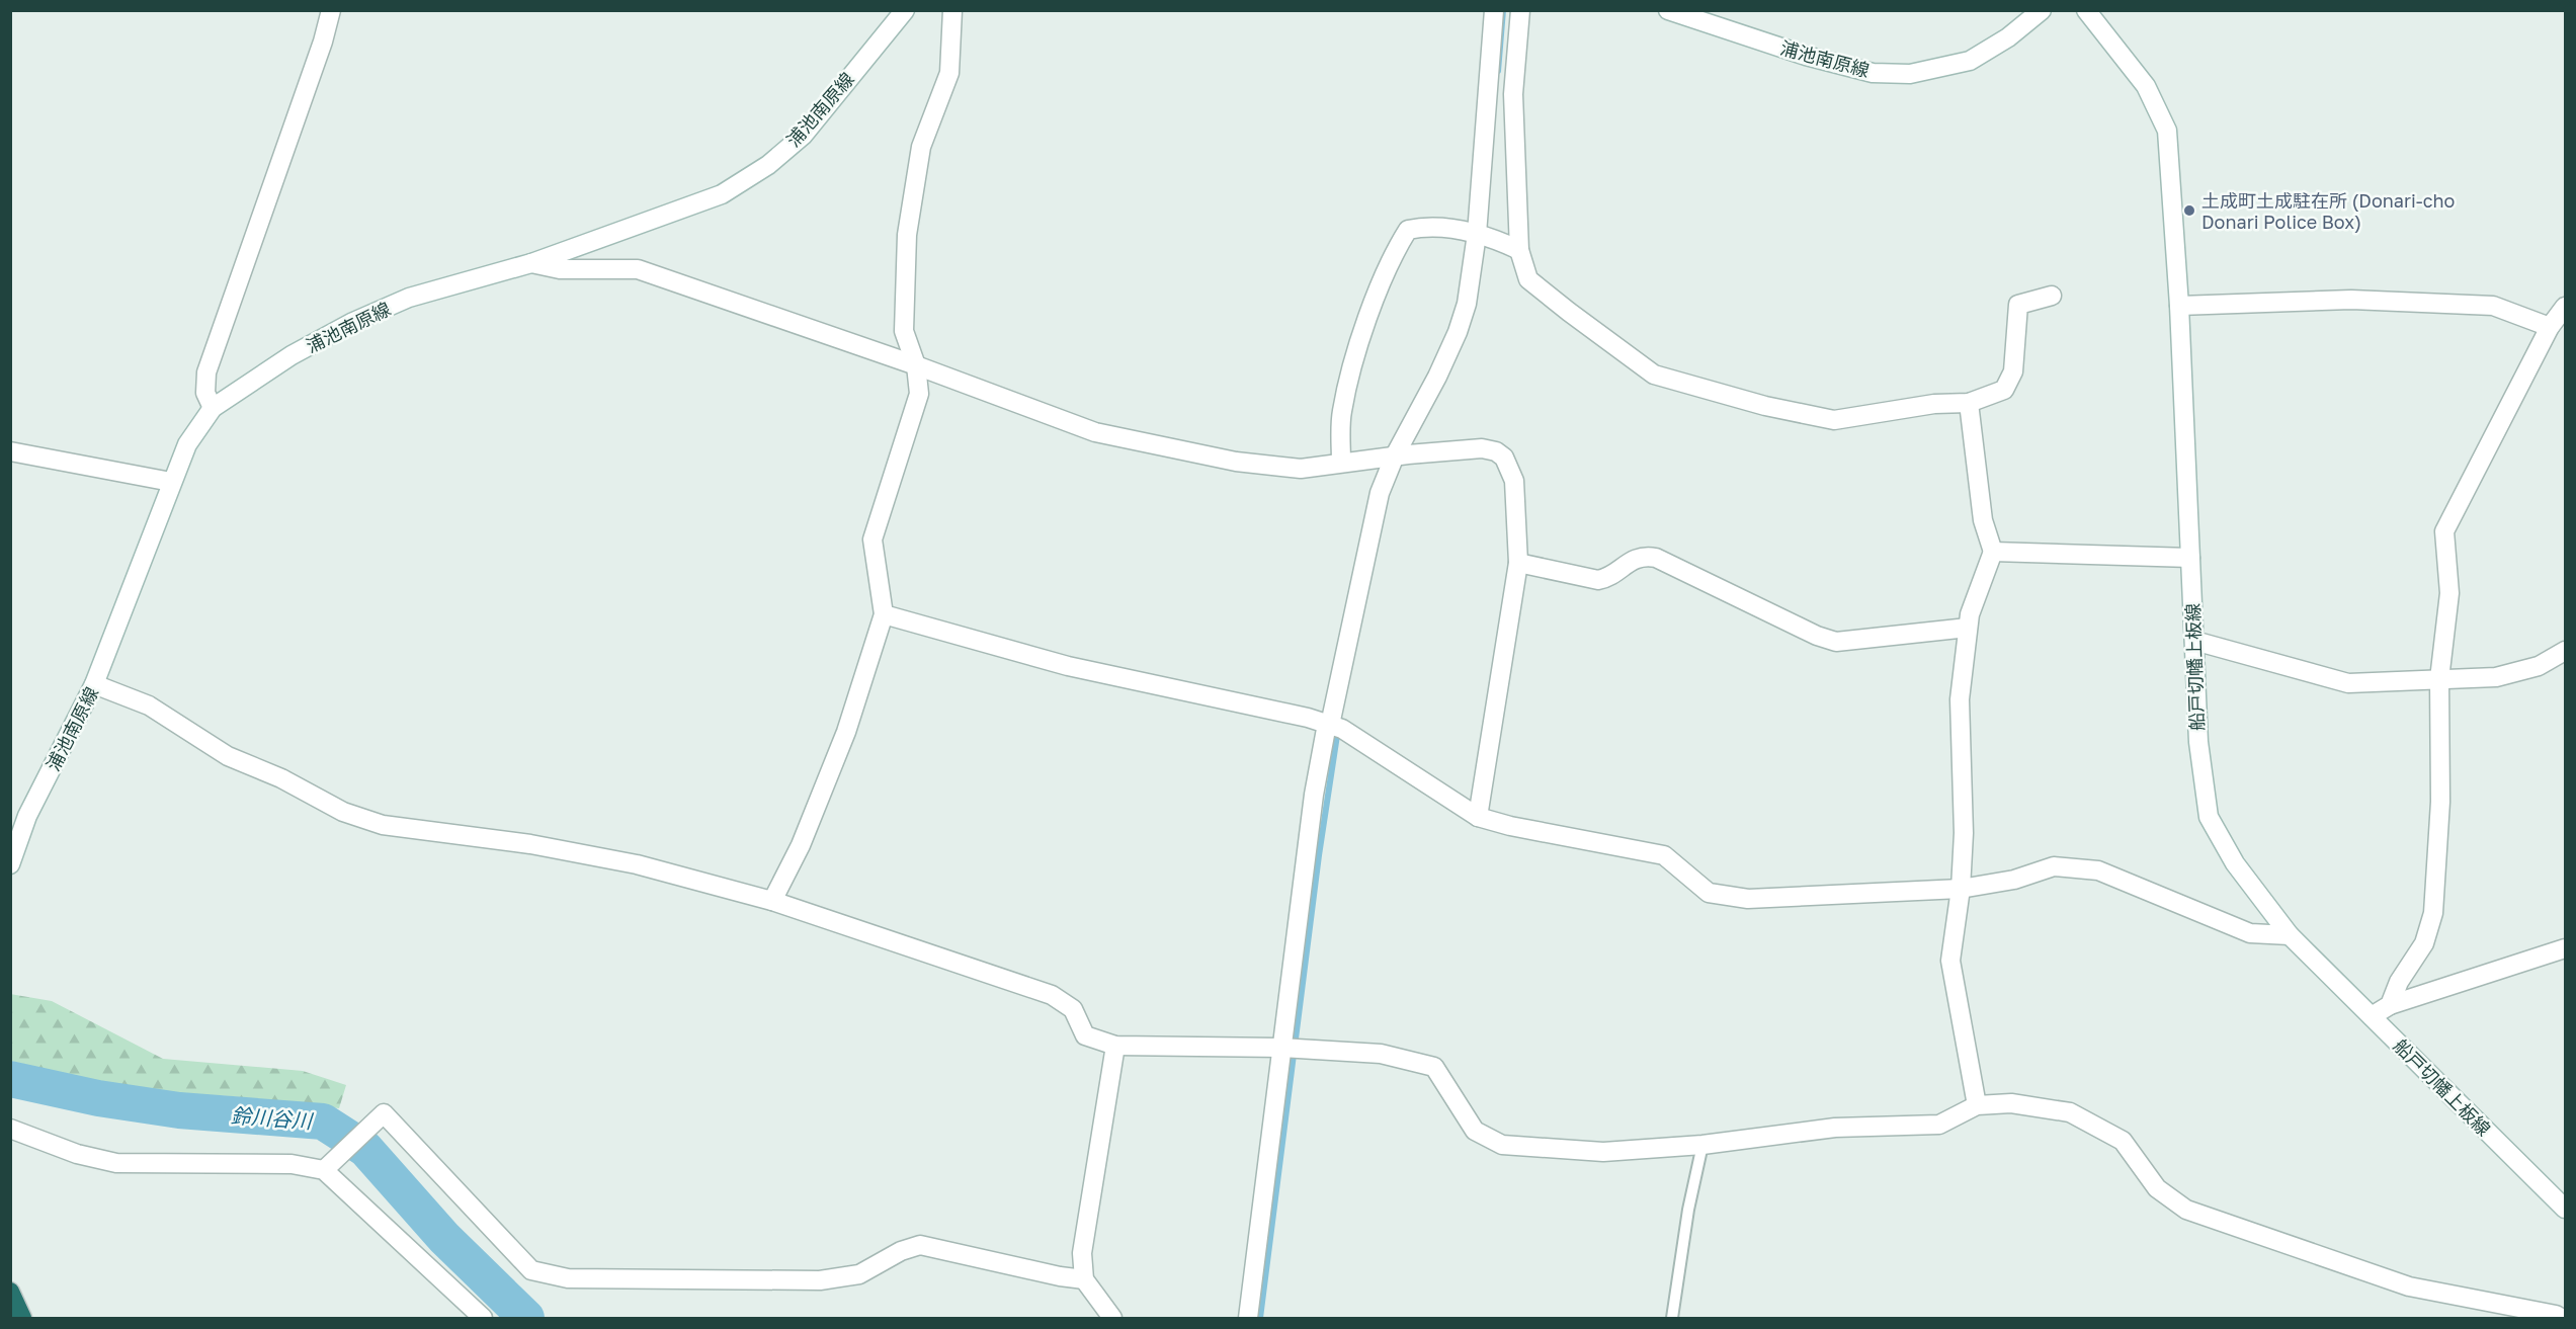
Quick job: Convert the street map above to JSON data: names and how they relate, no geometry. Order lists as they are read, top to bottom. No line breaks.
{"streets":{"street":["浦池南原線","船戸切幡上板線"]},"water":["鈴川谷川"],"places":["土成町土成駐在所 (Donari-cho Donari Police Box)"]}
